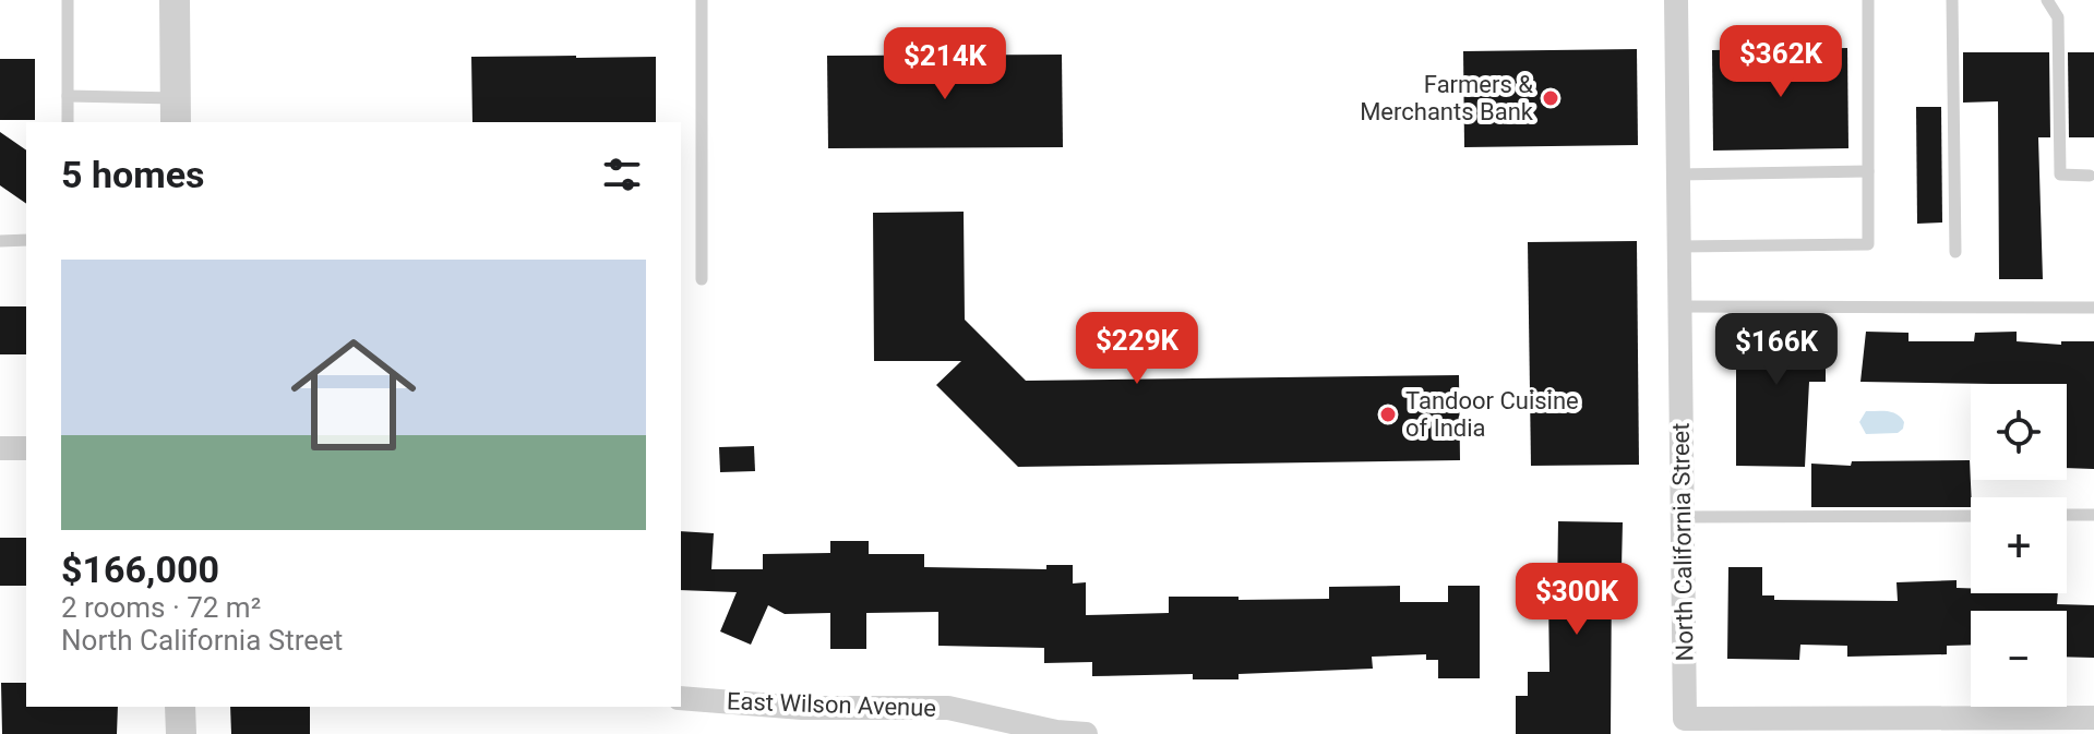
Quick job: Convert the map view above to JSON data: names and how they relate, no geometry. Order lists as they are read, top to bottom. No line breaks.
{"streets":{"street":["North California Street","East Wilson Avenue"]},"places":["Farmers & Merchants Bank","Tandoor Cuisine of India"],"page":{"price":["$362K","$214K","$229K","$166K","$300K"],"heading":"5 homes","list":[{"name":"$166,000","note":"2 rooms · 72 m² · North California Street"}],"map_buttons":["+","−"]}}
